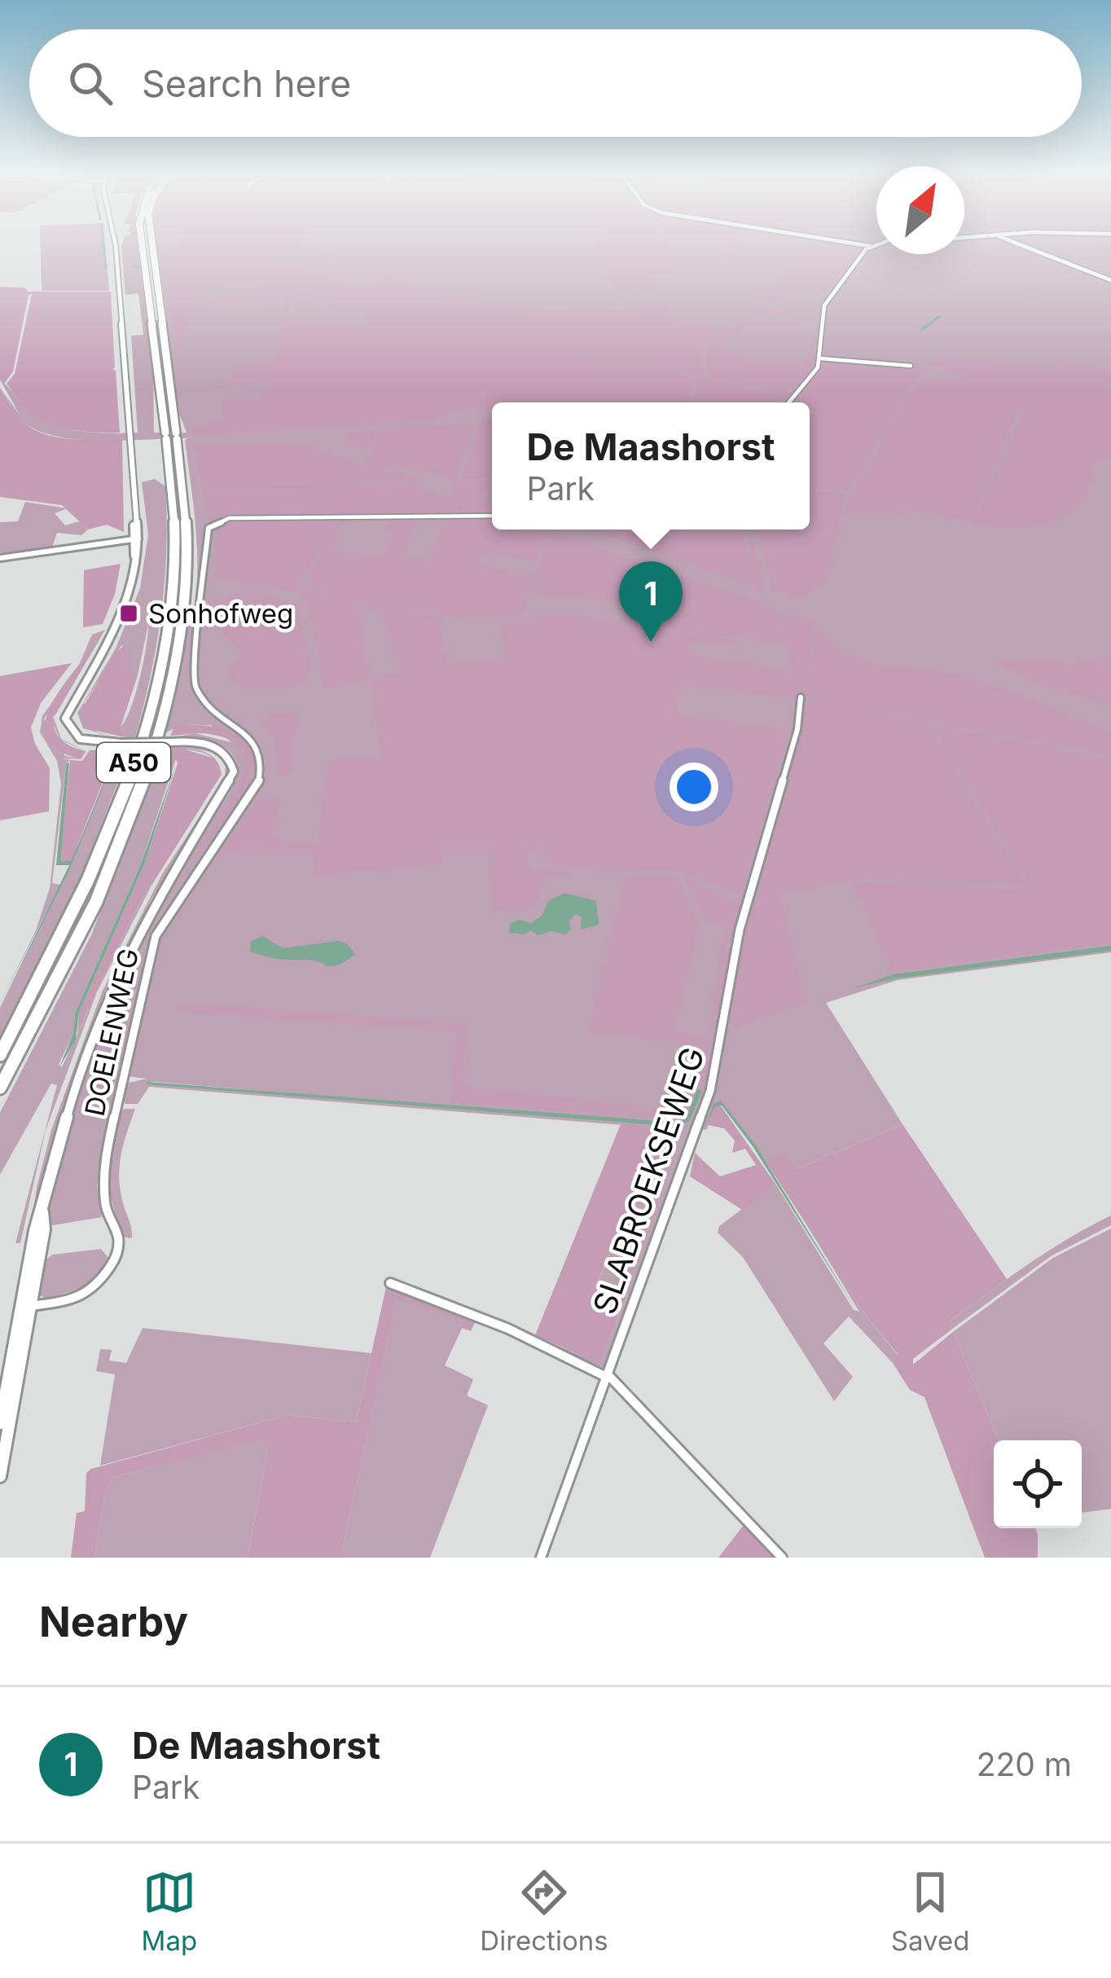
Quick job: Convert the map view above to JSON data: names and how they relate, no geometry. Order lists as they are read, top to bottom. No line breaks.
{"streets":{"highway":["A50"],"street":["DOELENWEG","SLABROEKSEWEG"]},"places":{"transit":["Sonhofweg"]},"north":"top right","page":{"search":"Search here","popup":["De Maashorst","Park"],"pins":"1","heading":"Nearby","list":[{"mark":"1","name":"De Maashorst","note":"Park","value":"220 m"}],"nav":["Map","Directions","Saved"]}}
